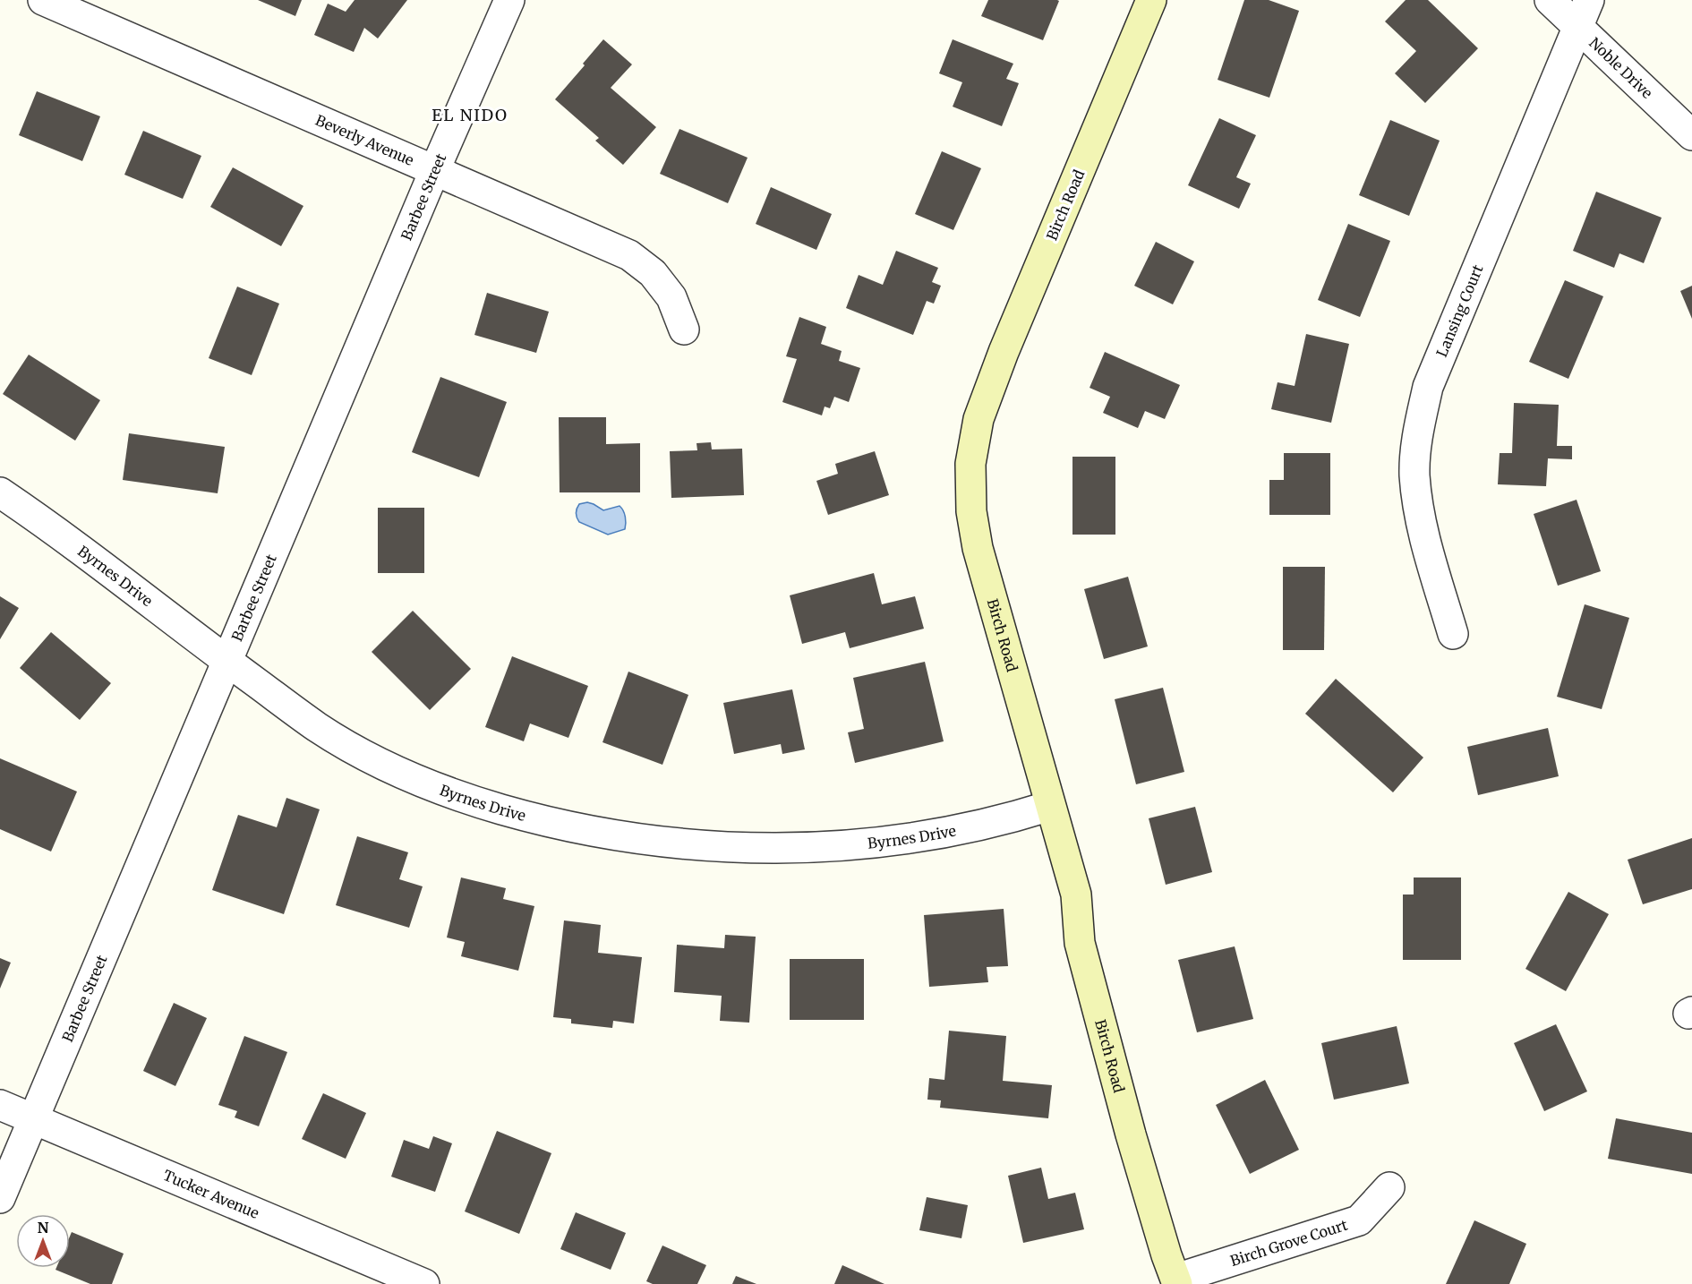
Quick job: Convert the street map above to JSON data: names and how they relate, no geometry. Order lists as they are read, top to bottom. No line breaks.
{"streets":{"street":["Noble Drive","Beverly Avenue","Barbee Street","Birch Road","Lansing Court","Byrnes Drive","Tucker Avenue","Birch Grove Court"]},"crossings":[["Noble Drive","Lansing Court"],["Beverly Avenue","Barbee Street"],["Barbee Street","Byrnes Drive"],["Barbee Street","Tucker Avenue"],["Birch Road","Byrnes Drive"],["Birch Road","Birch Grove Court"]],"districts":["EL NIDO"],"north":"top"}
